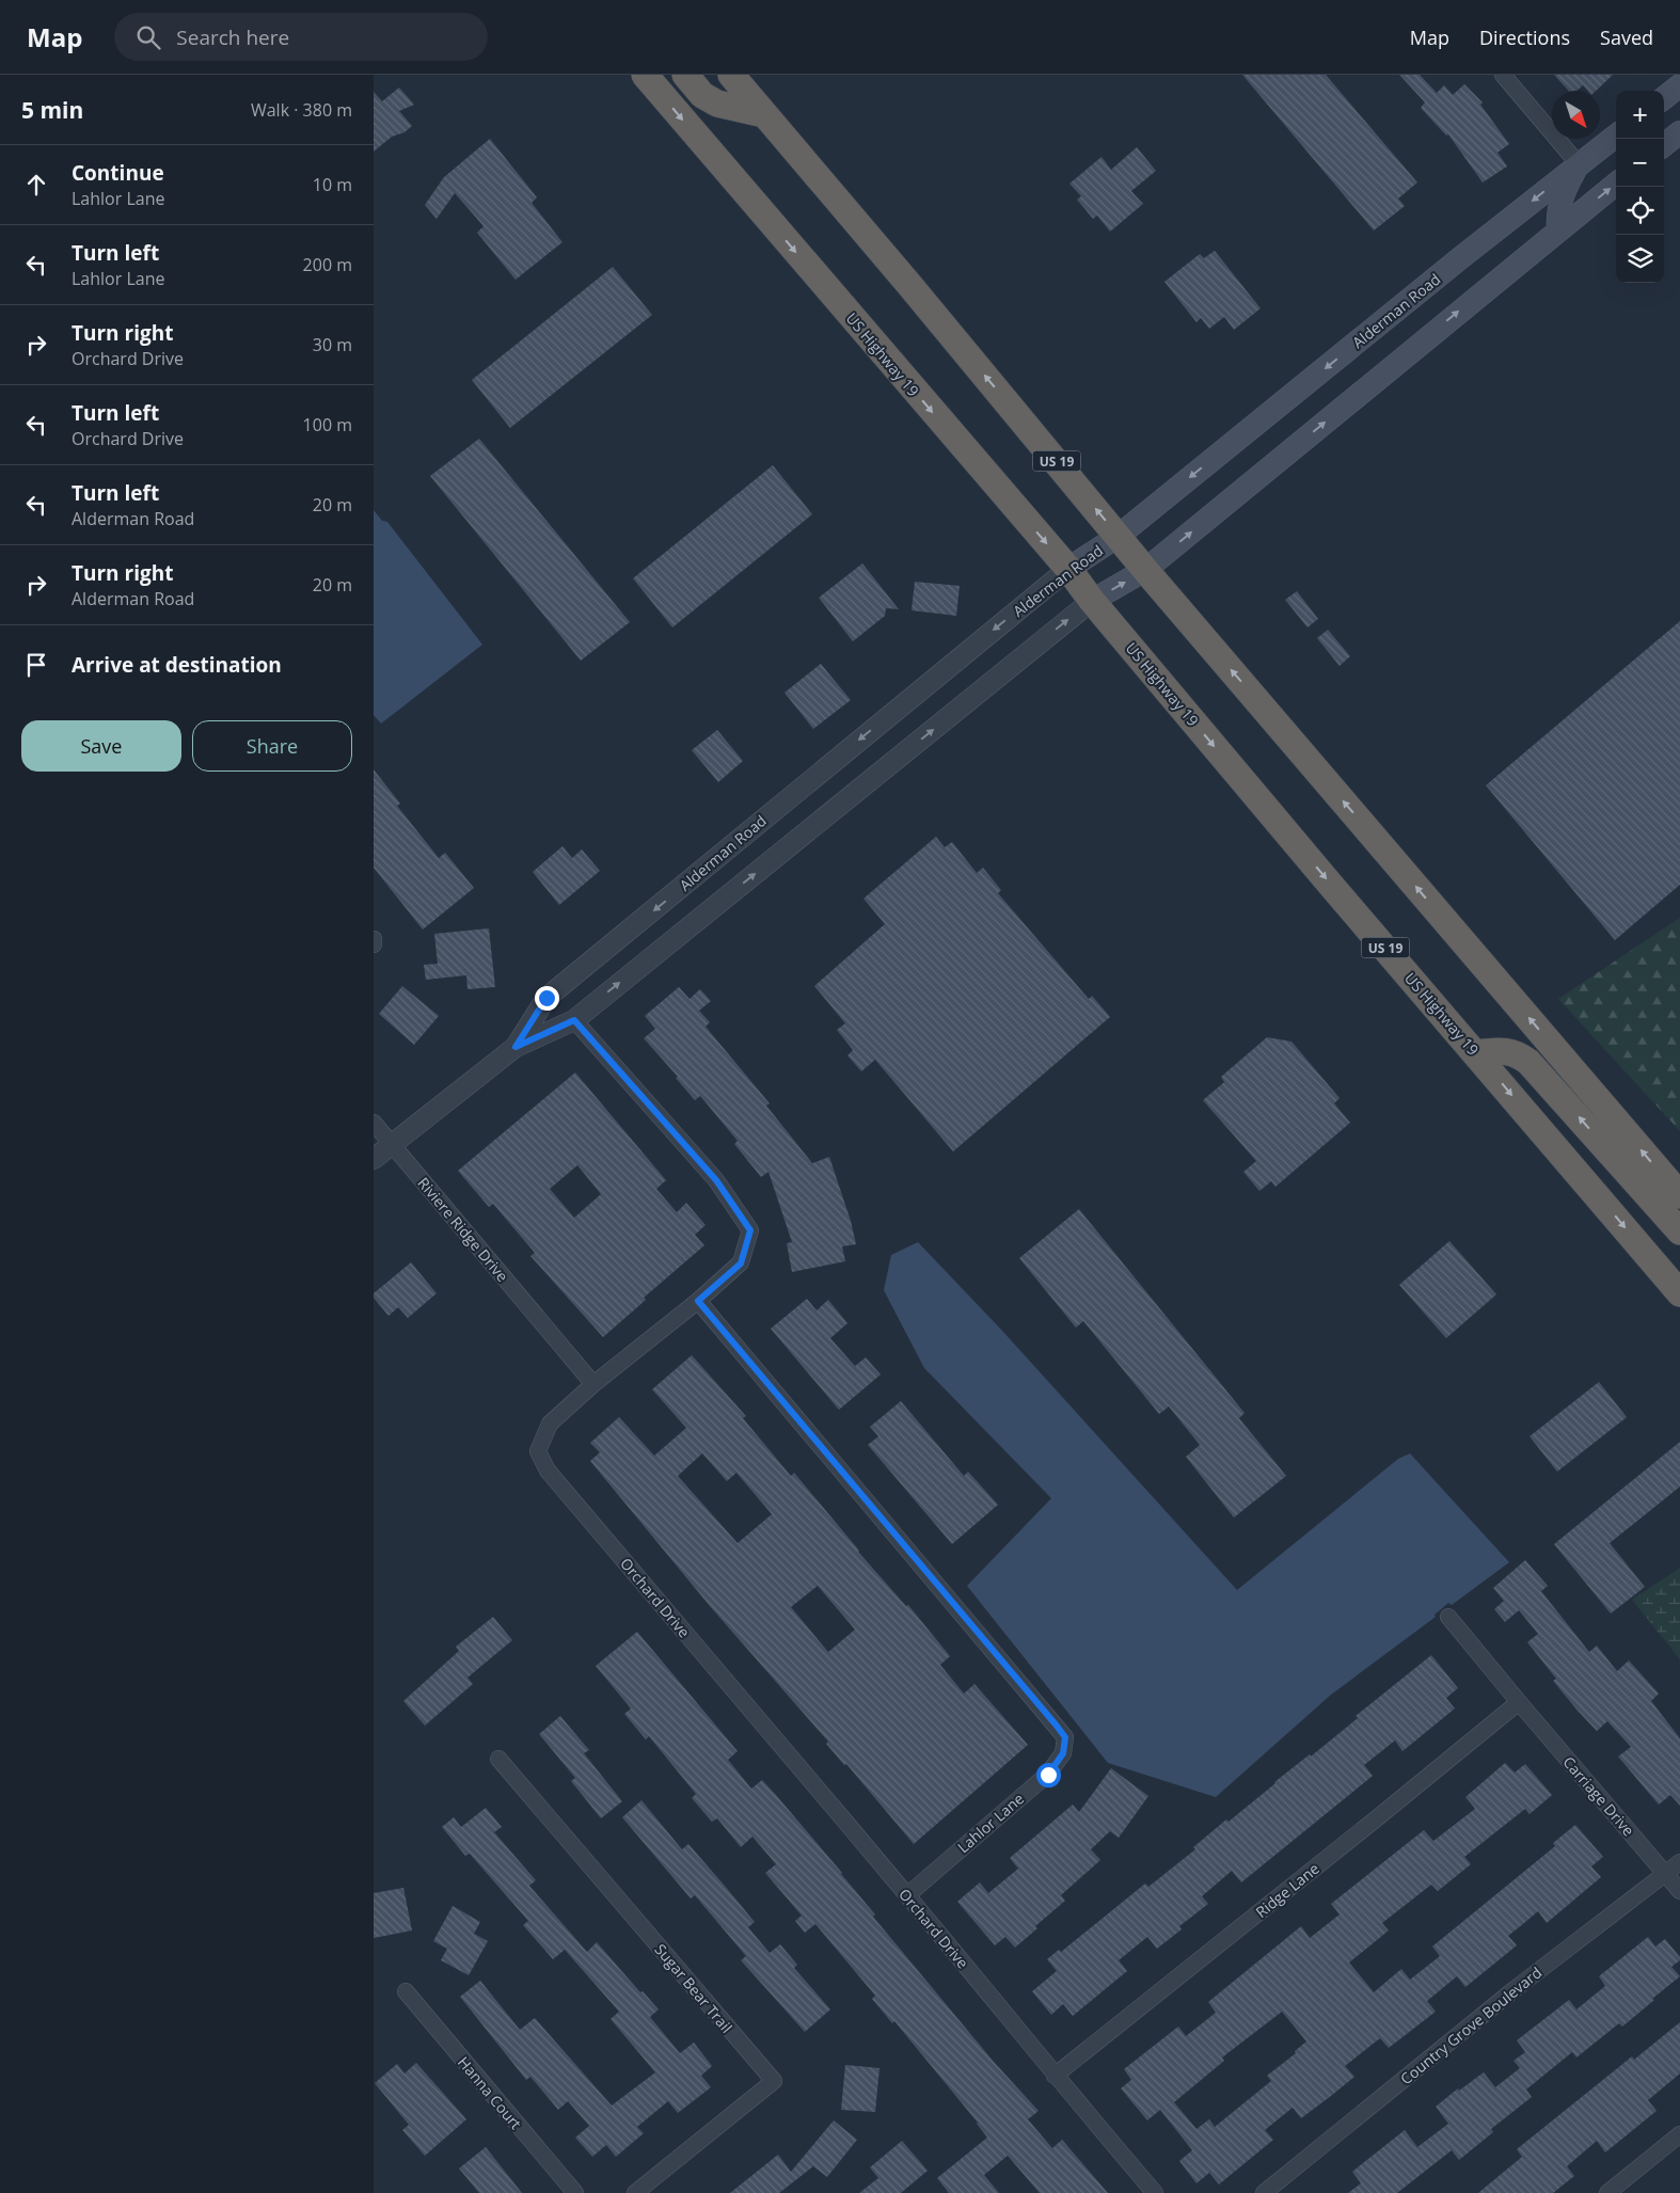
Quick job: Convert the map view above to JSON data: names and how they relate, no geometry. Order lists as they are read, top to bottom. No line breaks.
{"streets":{"highway":["US Highway 19","US 19"],"main road":["Alderman Road"],"street":["Riviere Ridge Drive","Orchard Drive","Carriage Drive","Lahlor Lane","Ridge Lane","Sugar Bear Trail","Country Grove Boulevard","Hanna Court"]},"crossings":[["Alderman Road","US Highway 19"],["Alderman Road","US 19"],["Alderman Road","Riviere Ridge Drive"],["Alderman Road","Orchard Drive"],["Riviere Ridge Drive","Orchard Drive"],["Orchard Drive","Lahlor Lane"],["Orchard Drive","Ridge Lane"],["Carriage Drive","Ridge Lane"],["Carriage Drive","Country Grove Boulevard"]],"north":"bottom right","page":{"header":"Map","search":"Search here","nav":["Map","Directions","Saved"],"heading":["5 min","Walk · 380 m"],"map_buttons":["+","−"],"list":[["Continue","Lahlor Lane","10 m"],["Turn left","Lahlor Lane","200 m"],["Turn right","Orchard Drive","30 m"],["Turn left","Orchard Drive","100 m"],["Turn left","Alderman Road","20 m"],["Turn right","Alderman Road","20 m"],"Arrive at destination"],"buttons":["Save","Share"]}}
